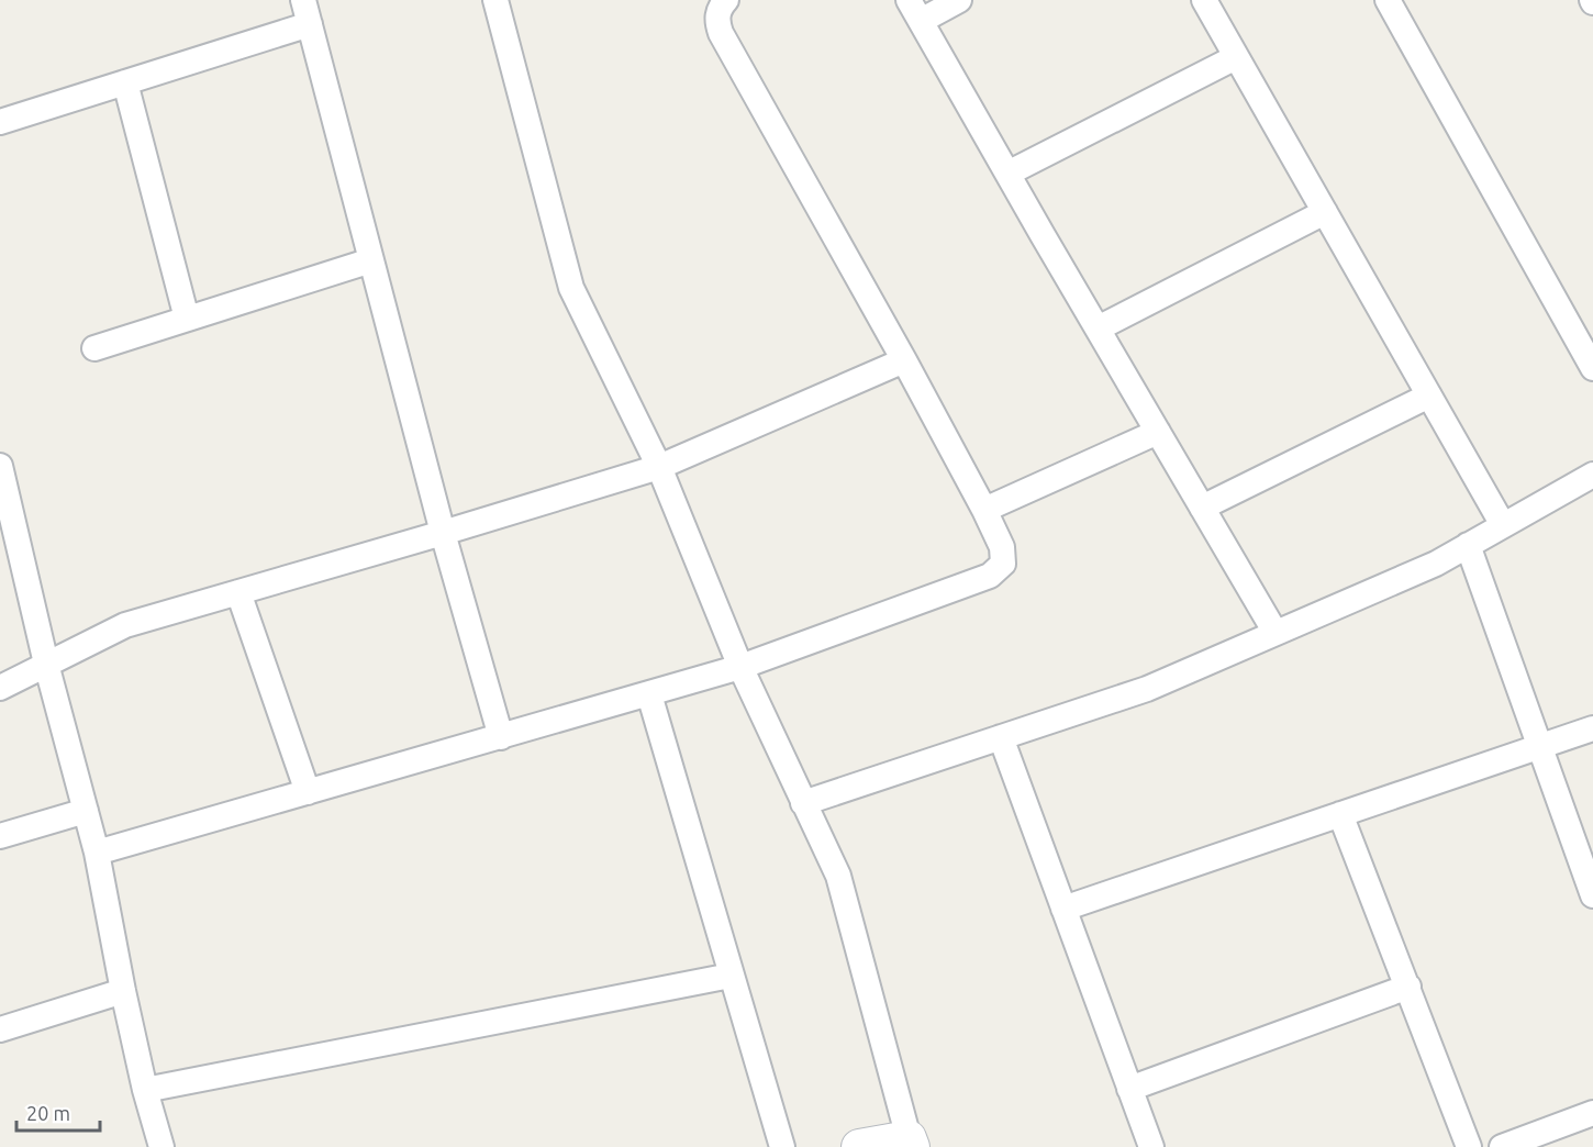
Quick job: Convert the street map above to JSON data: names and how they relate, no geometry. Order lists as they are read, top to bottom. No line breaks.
{"scale_bar":"20 m"}
